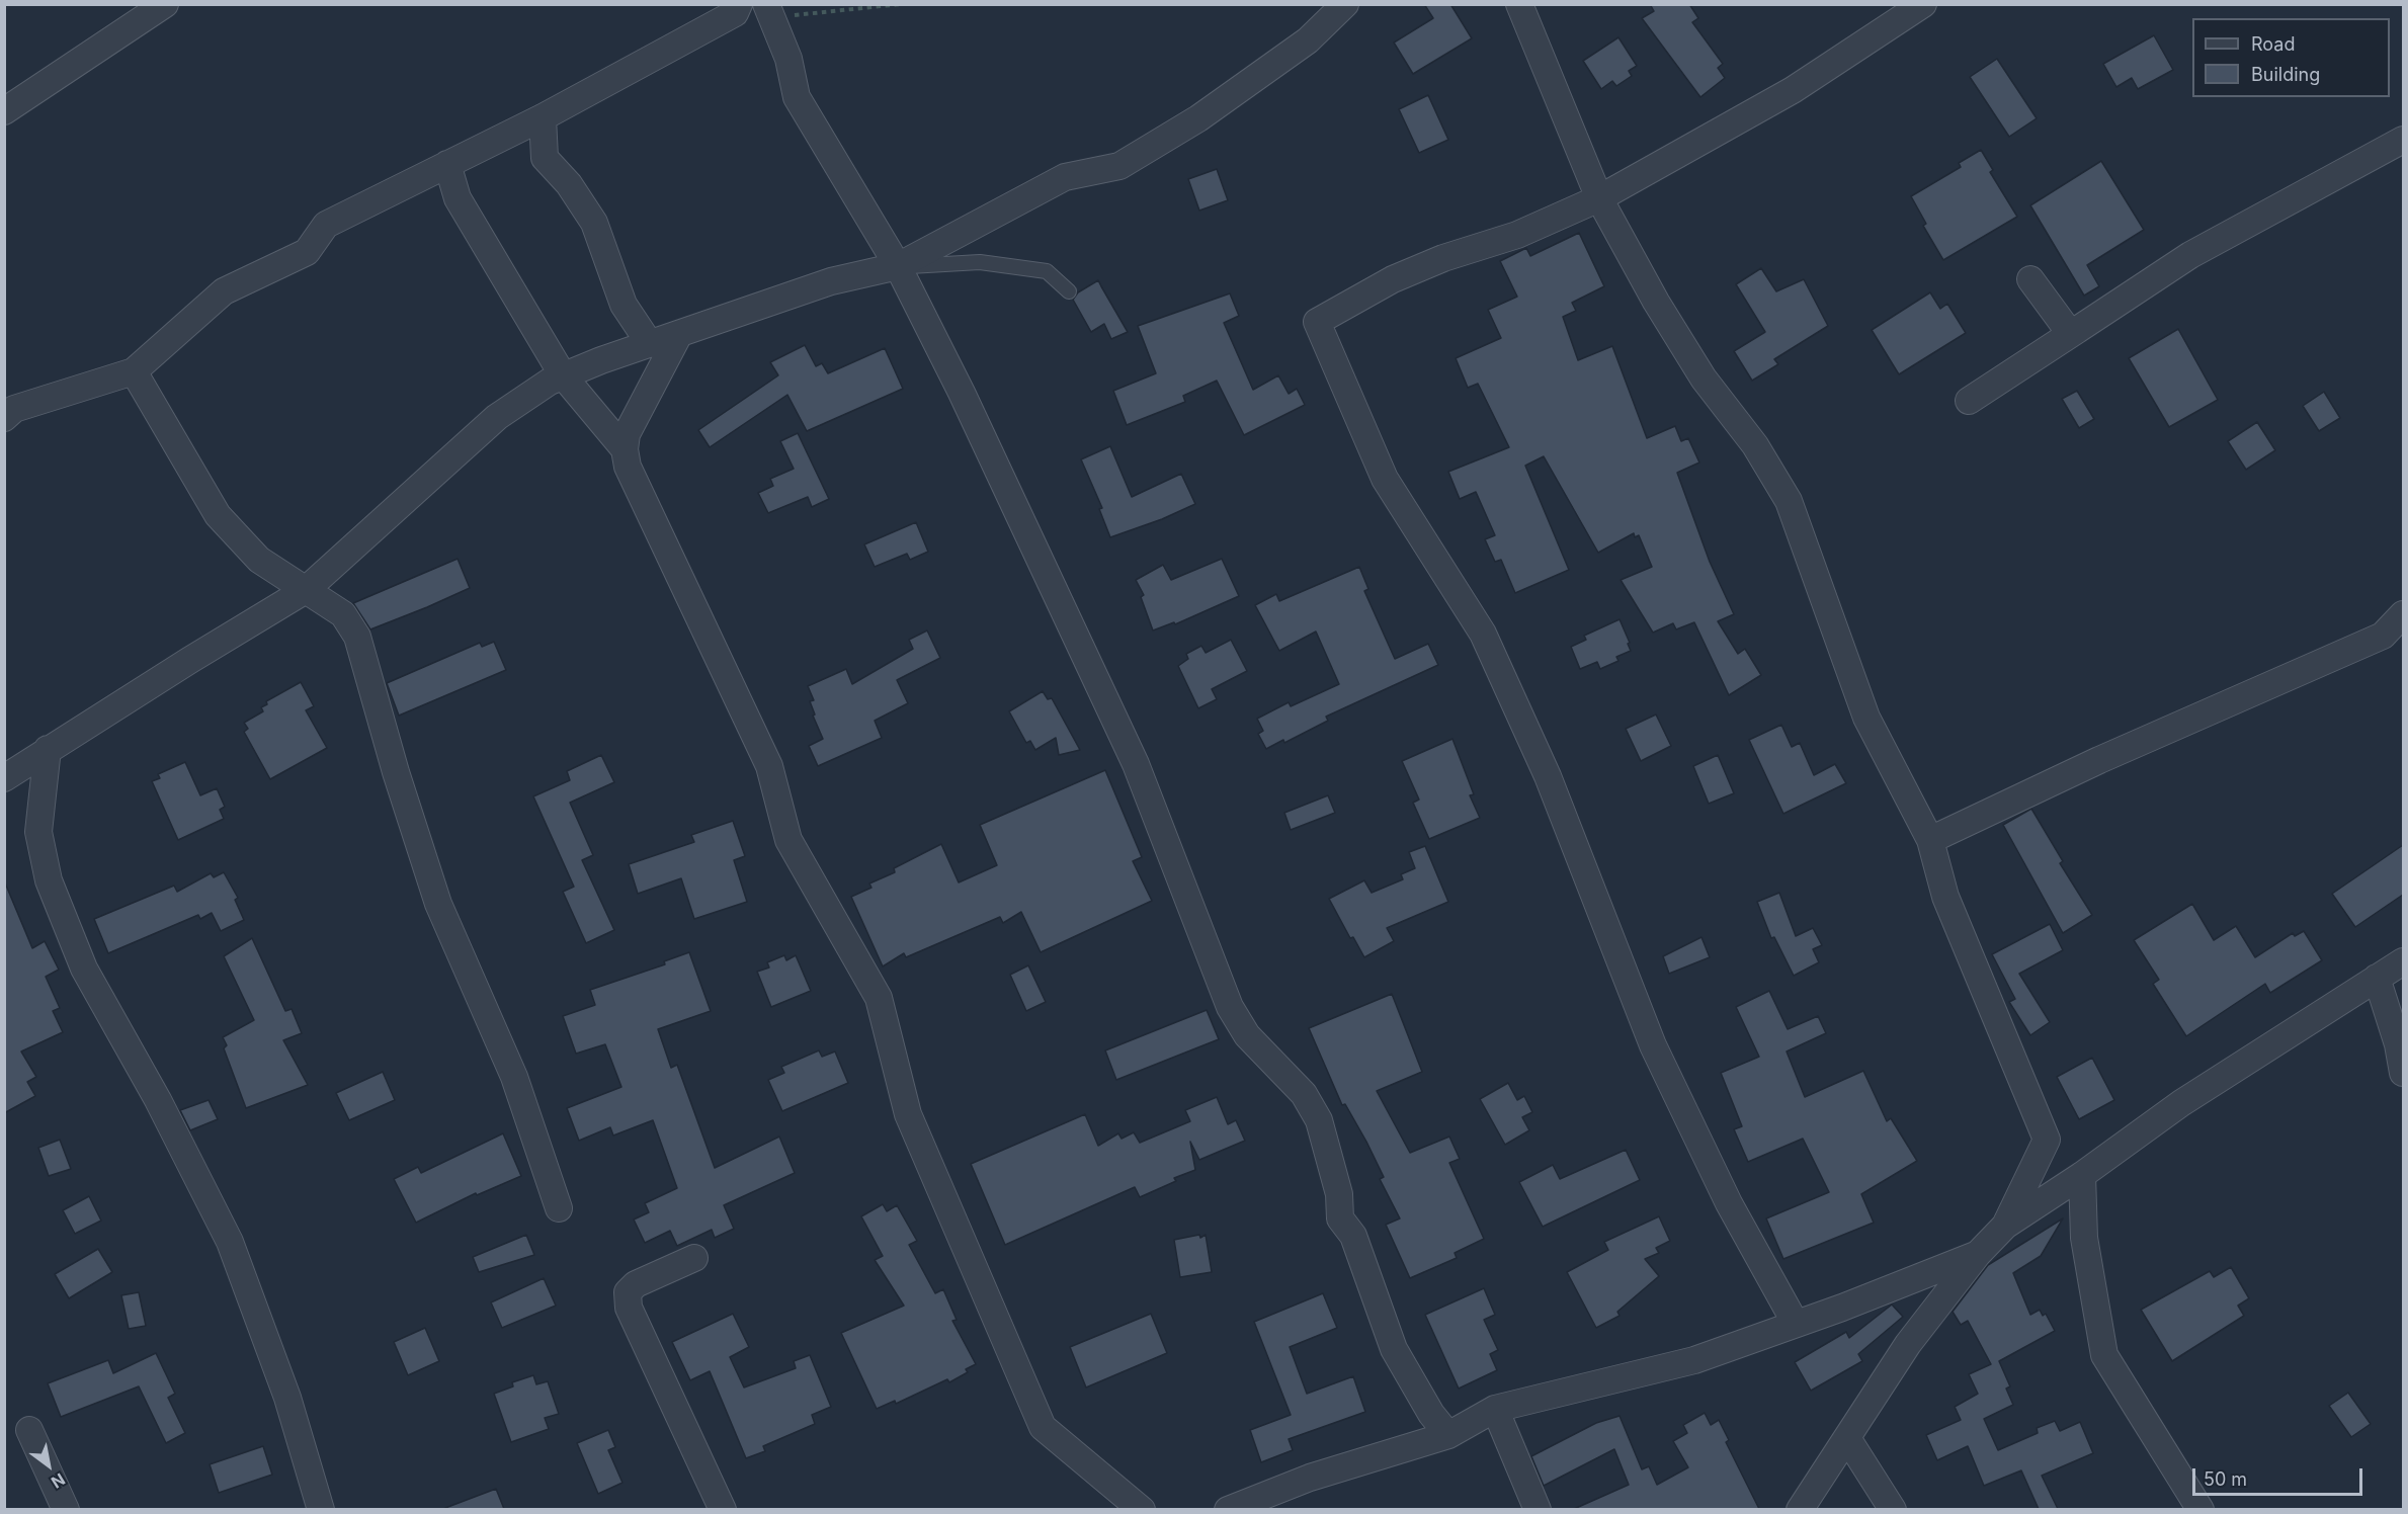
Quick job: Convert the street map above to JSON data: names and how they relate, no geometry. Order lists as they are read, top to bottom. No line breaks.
{"legend":["Road","Building"],"scale_bar":"50 m","north":"bottom right"}
